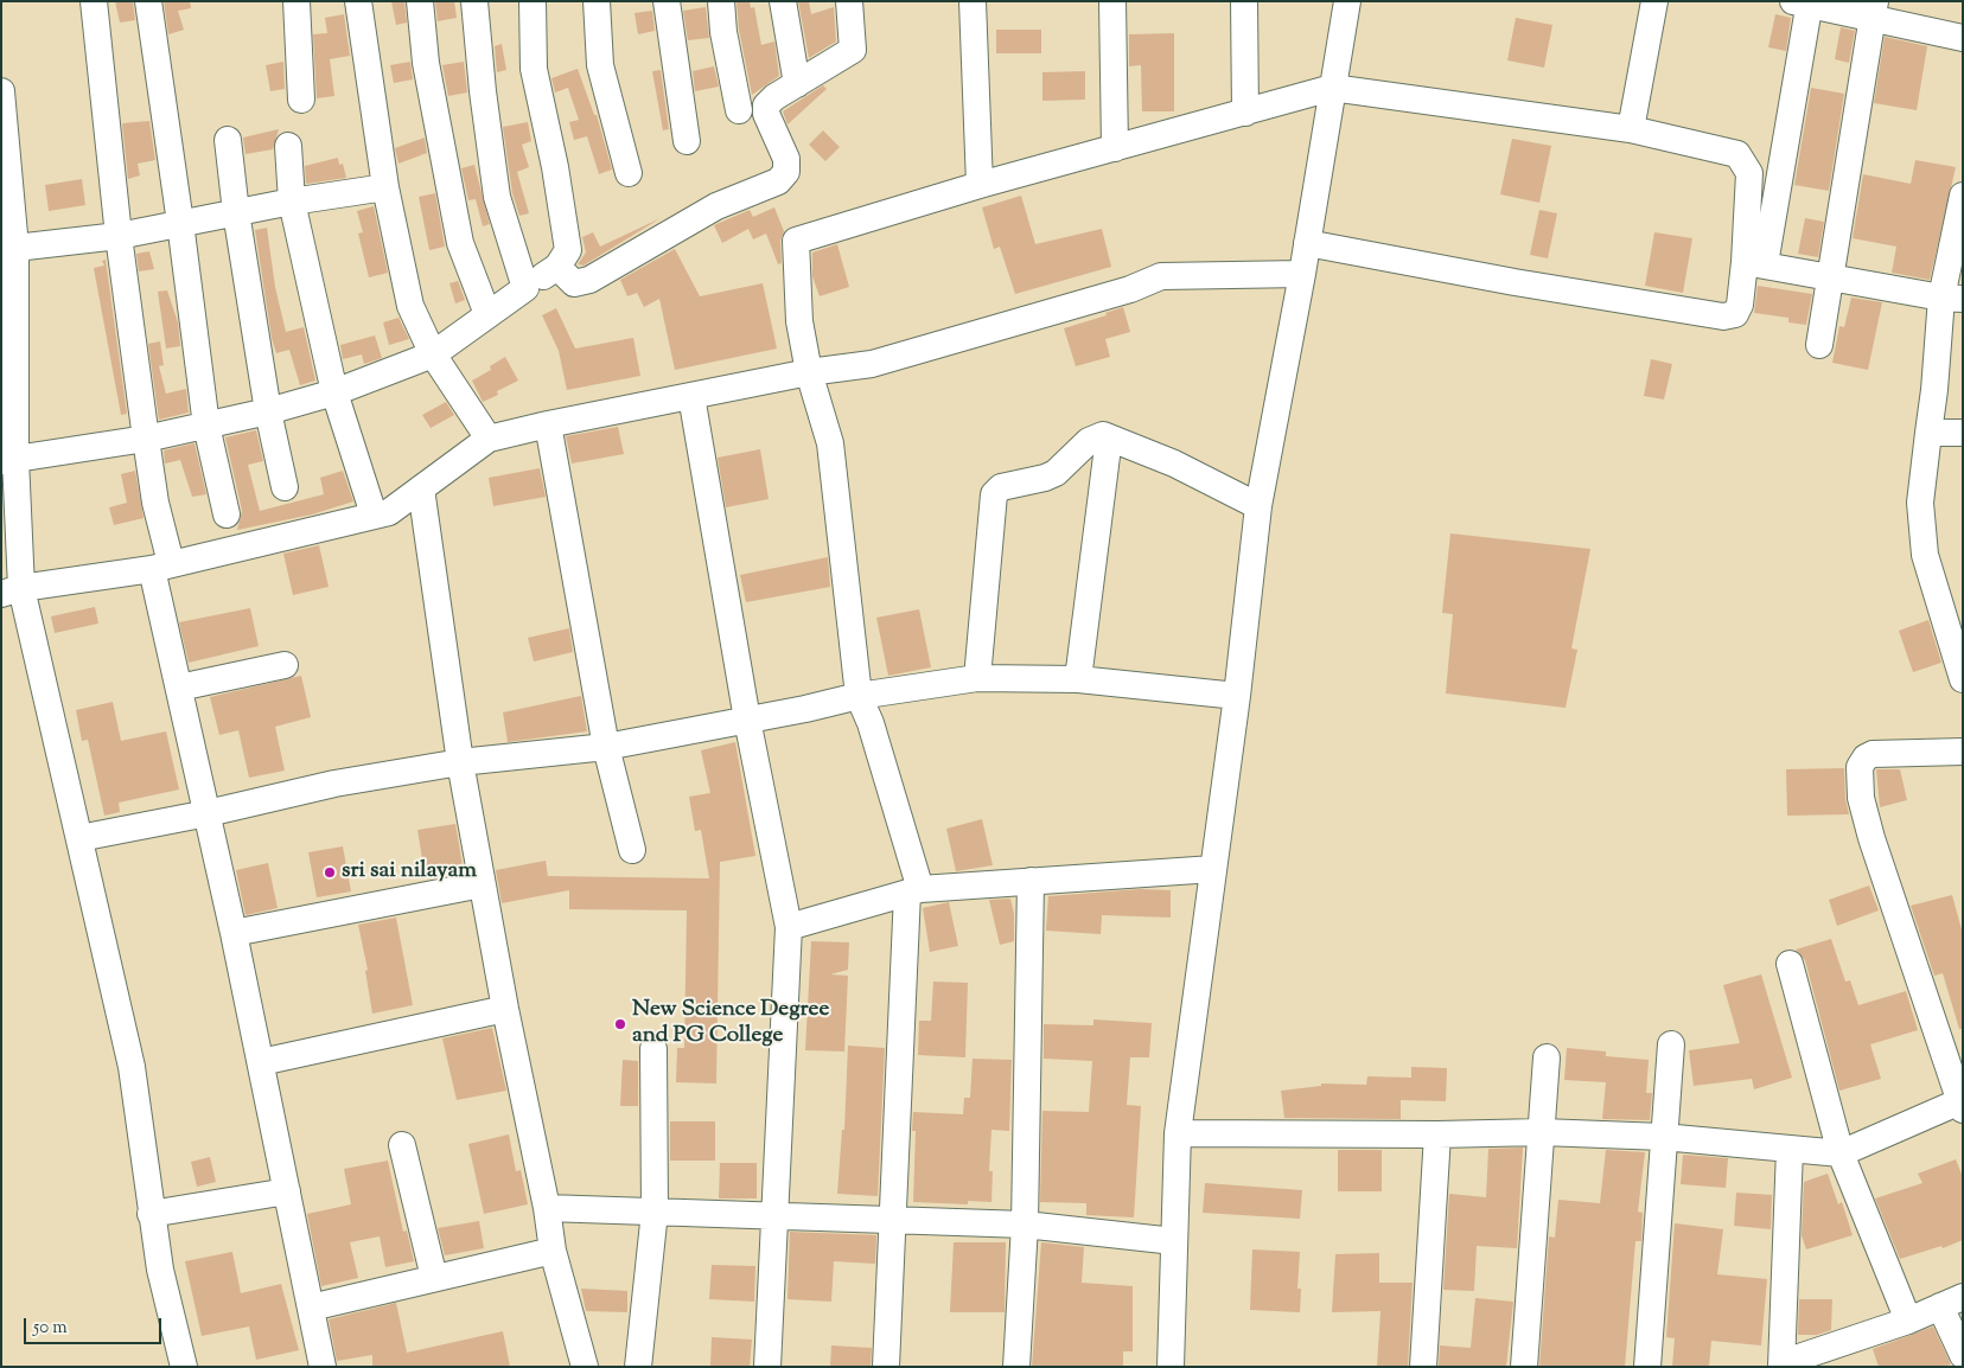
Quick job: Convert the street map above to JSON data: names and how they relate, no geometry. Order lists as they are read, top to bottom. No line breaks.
{"places":["sri sai nilayam","New Science Degree and PG College"],"scale_bar":"50 m"}
